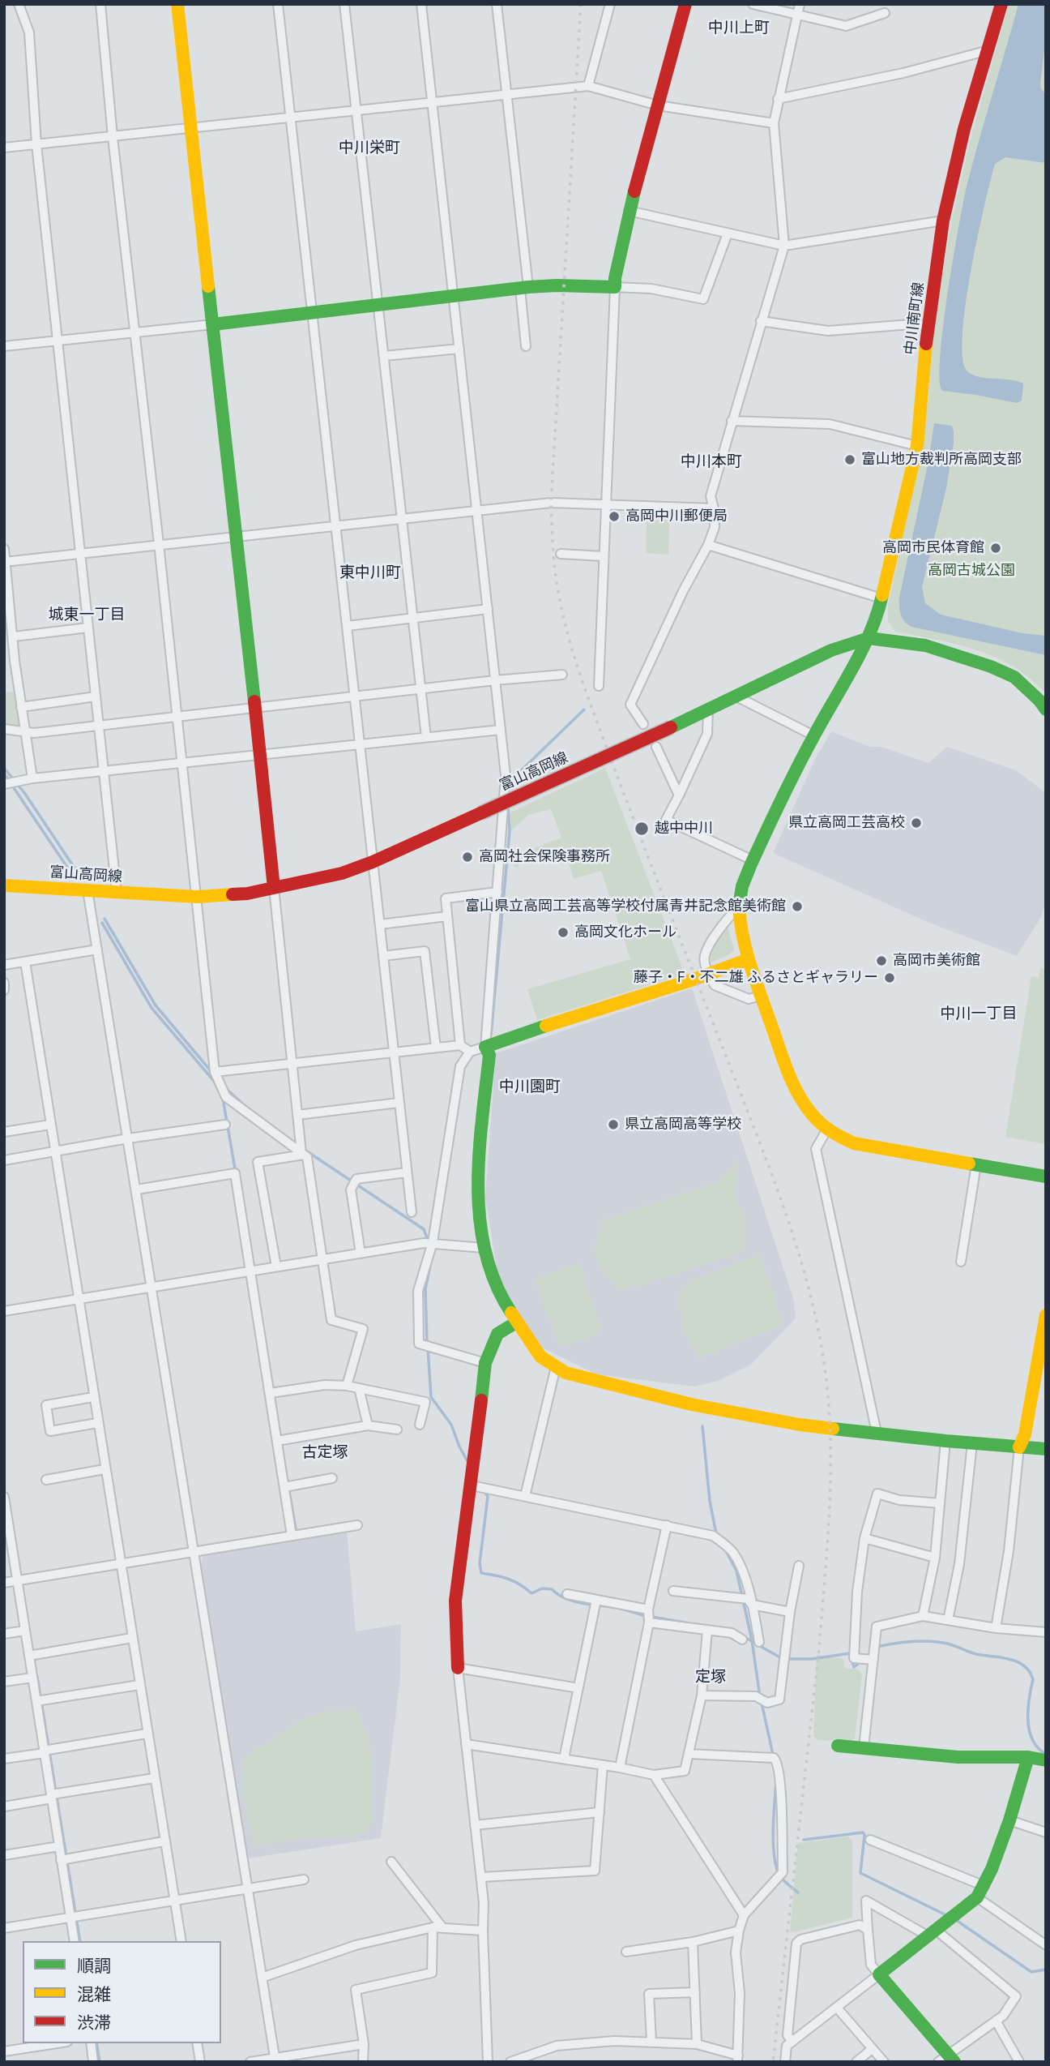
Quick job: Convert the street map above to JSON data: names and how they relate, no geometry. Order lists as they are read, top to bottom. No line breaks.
{"streets":{"street":["中川南町線","富山高岡線"]},"crossings":[["中川南町線","富山高岡線"]],"districts":["中川上町","中川栄町","中川本町","東中川町","城東一丁目","中川一丁目","中川園町","古定塚","定塚"],"parks":["高岡古城公園"],"places":["富山地方裁判所高岡支部","高岡中川郵便局","高岡市民体育館","県立高岡工芸高校","越中中川","高岡社会保険事務所","富山県立高岡工芸高等学校付属青井記念館美術館","高岡文化ホール","高岡市美術館","藤子・F・不二雄 ふるさとギャラリー","県立高岡高等学校"],"legend":["順調","混雑","渋滞"]}
